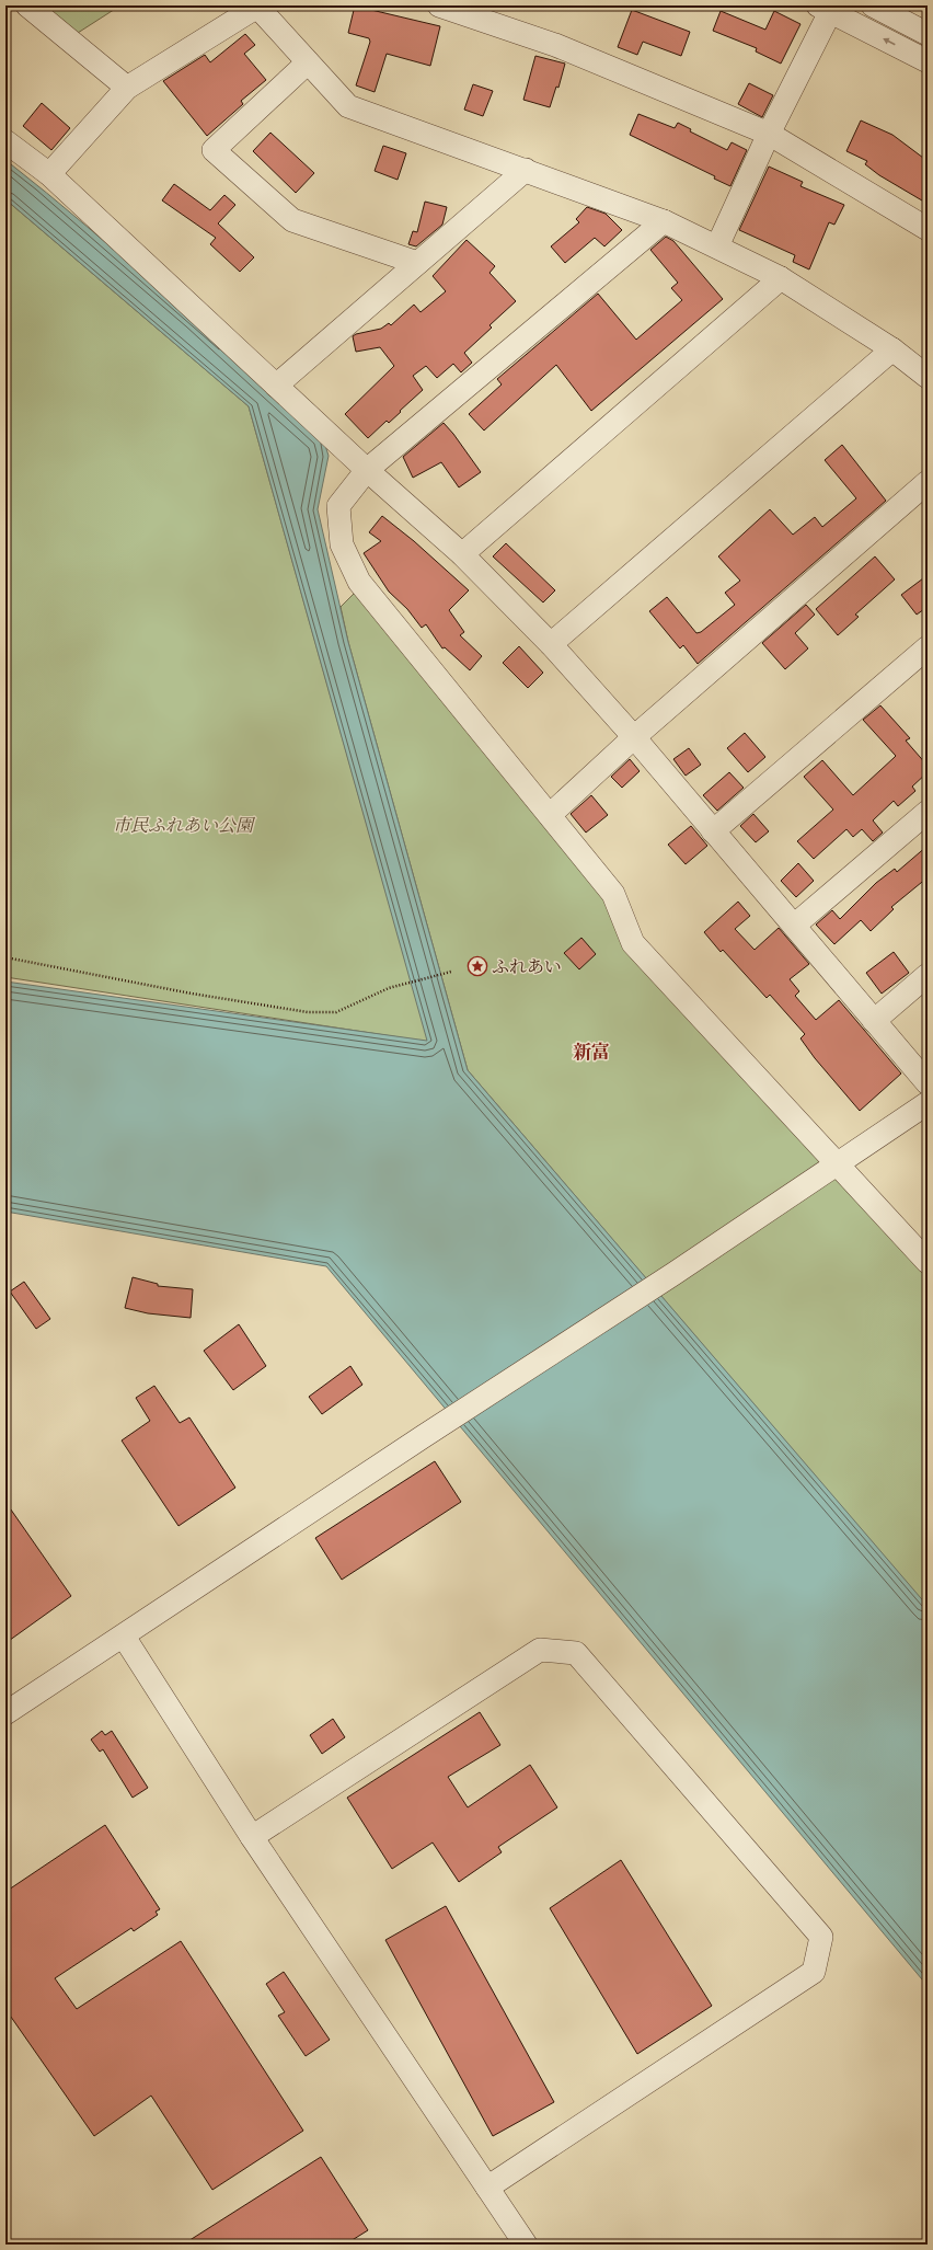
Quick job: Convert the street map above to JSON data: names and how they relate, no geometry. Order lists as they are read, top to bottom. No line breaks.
{"districts":["新富"],"parks":["市民ふれあい公園"],"places":{"place":["ふれあい"]}}
